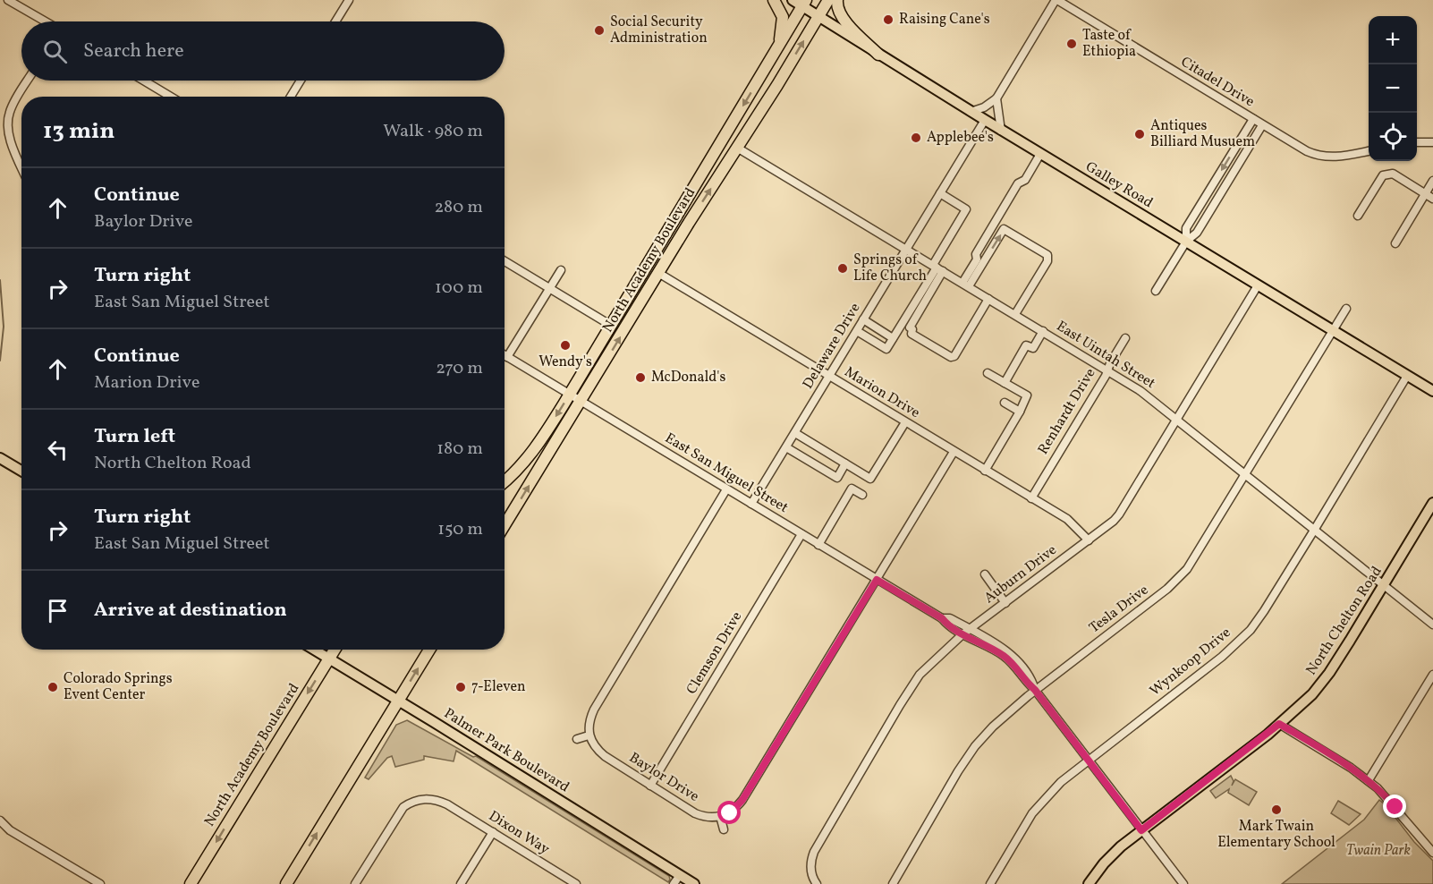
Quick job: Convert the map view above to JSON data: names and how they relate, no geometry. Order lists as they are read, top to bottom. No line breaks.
{"streets":{"highway":["North Academy Boulevard"],"main road":["Galley Road","North Chelton Road","Palmer Park Boulevard"],"street":["Citadel Drive","Delaware Drive","East Uintah Street","Marion Drive","Renhardt Drive","East San Miguel Street","Auburn Drive","Tesla Drive","Clemson Drive","Wynkoop Drive","Baylor Drive","Dixon Way"]},"crossings":[["Galley Road","North Academy Boulevard"],["Galley Road","Delaware Drive"],["Galley Road","Auburn Drive"],["Galley Road","Tesla Drive"],["Galley Road","Wynkoop Drive"],["North Academy Boulevard","East Uintah Street"],["North Academy Boulevard","Marion Drive"],["North Academy Boulevard","East San Miguel Street"],["North Academy Boulevard","Palmer Park Boulevard"],["Delaware Drive","East Uintah Street"],["Delaware Drive","Marion Drive"],["Delaware Drive","East San Miguel Street"],["East Uintah Street","Renhardt Drive"],["East Uintah Street","Auburn Drive"],["East Uintah Street","Tesla Drive"],["East Uintah Street","North Chelton Road"],["East Uintah Street","Wynkoop Drive"],["Marion Drive","Renhardt Drive"],["Marion Drive","Auburn Drive"],["East San Miguel Street","Auburn Drive"],["East San Miguel Street","Clemson Drive"],["Clemson Drive","Baylor Drive"]],"parks":["Twain Park"],"places":["Raising Cane's","Social Security Administration","Taste of Ethiopia","Antiques Billiard Musuem","Applebee's","Springs of Life Church","Wendy's","McDonald's","Colorado Springs Event Center","7-Eleven","Mark Twain Elementary School"],"page":{"map_buttons":["+","−"],"search":"Search here","heading":["13 min","Walk · 980 m"],"list":[["Continue","Baylor Drive","280 m"],["Turn right","East San Miguel Street","100 m"],["Continue","Marion Drive","270 m"],["Turn left","North Chelton Road","180 m"],["Turn right","East San Miguel Street","150 m"],"Arrive at destination"]}}
